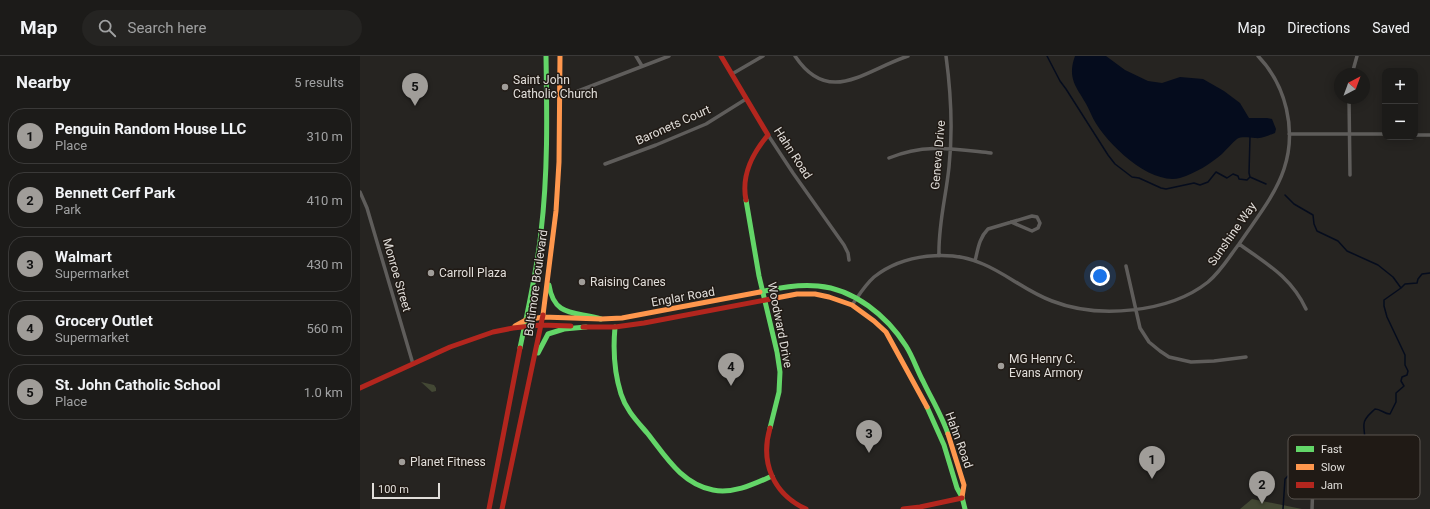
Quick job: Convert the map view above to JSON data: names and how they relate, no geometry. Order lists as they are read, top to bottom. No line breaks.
{"streets":{"main road":["Hahn Road","Baltimore Boulevard","Englar Road","Woodward Drive"],"street":["Baronets Court","Geneva Drive","Sunshine Way","Monroe Street"]},"crossings":[["Baronets Court","Hahn Road"],["Hahn Road","Sunshine Way"],["Hahn Road","Englar Road"],["Hahn Road","Woodward Drive"],["Geneva Drive","Sunshine Way"],["Sunshine Way","Englar Road"],["Monroe Street","Englar Road"],["Baltimore Boulevard","Englar Road"],["Englar Road","Woodward Drive"]],"places":["Saint John Catholic Church","Carroll Plaza","Raising Canes","MG Henry C. Evans Armory","Planet Fitness"],"legend":["Fast","Slow","Jam"],"scale_bar":"100 m","north":"top right","page":{"header":"Map","search":"Search here","nav":["Map","Directions","Saved"],"heading":["Nearby","5 results"],"map_buttons":["+","−"],"pins":["5","4","3","1","2"],"list":[{"mark":"1","name":"Penguin Random House LLC","note":"Place","value":"310 m"},{"mark":"2","name":"Bennett Cerf Park","note":"Park","value":"410 m"},{"mark":"3","name":"Walmart","note":"Supermarket","value":"430 m"},{"mark":"4","name":"Grocery Outlet","note":"Supermarket","value":"560 m"},{"mark":"5","name":"St. John Catholic School","note":"Place","value":"1.0 km"}],"scale":"100 m"}}
